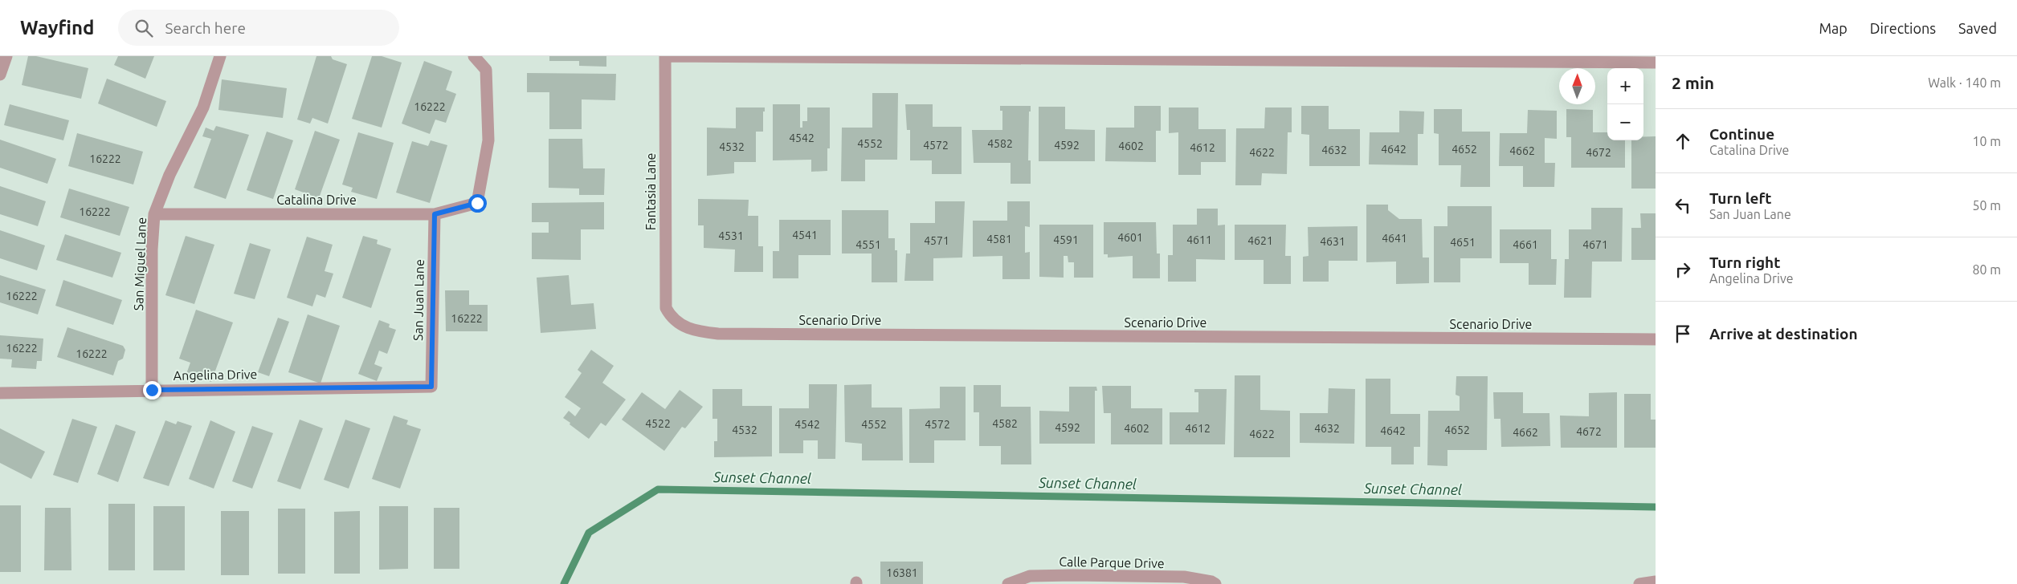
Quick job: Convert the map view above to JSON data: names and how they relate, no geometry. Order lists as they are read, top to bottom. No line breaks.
{"streets":{"street":["Fantasia Lane","Catalina Drive","San Miguel Lane","San Juan Lane","Scenario Drive","Angelina Drive","Calle Parque Drive"]},"crossings":[["Fantasia Lane","Scenario Drive"],["Catalina Drive","San Miguel Lane"],["Catalina Drive","San Juan Lane"],["San Miguel Lane","Angelina Drive"],["San Juan Lane","Angelina Drive"]],"water":["Sunset Channel"],"house_numbers":["16222","4542","4552","4582","4572","4592","4602","4532","4612","4642","4652","4632","4662","4622","4672","16222","16222","4541","4531","4601","4641","4581","4591","4611","4571","4621","4631","4651","4551","4661","4671","16222","16222","16222","16222","4522","4582","4542","4552","4572","4592","4602","4612","4632","4532","4652","4642","4672","4662","4622","16381"],"north":"top","page":{"header":"Wayfind","search":"Search here","nav":["Map","Directions","Saved"],"heading":["2 min","Walk · 140 m"],"map_buttons":["+","−"],"list":[["Continue","Catalina Drive","10 m"],["Turn left","San Juan Lane","50 m"],["Turn right","Angelina Drive","80 m"],"Arrive at destination"]}}
